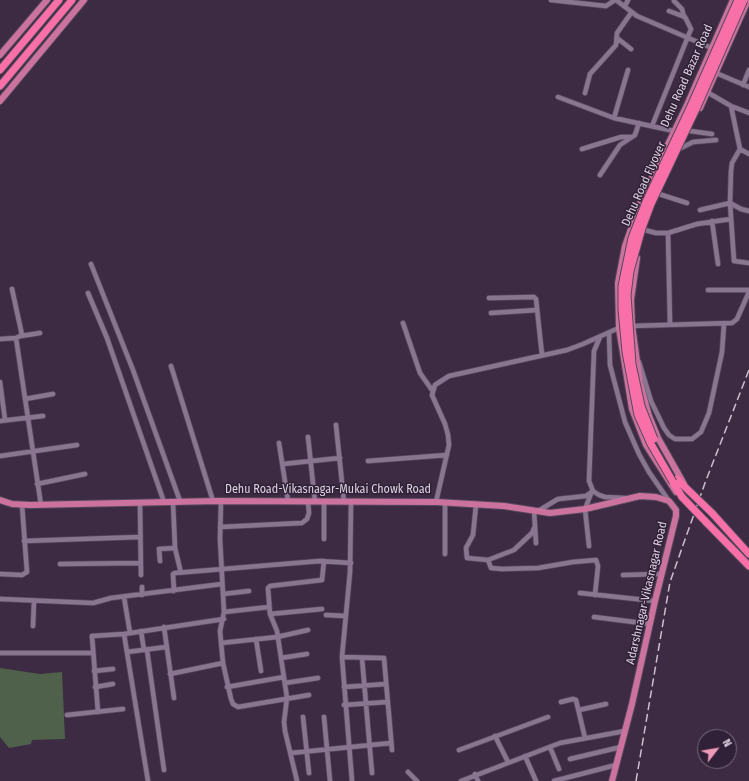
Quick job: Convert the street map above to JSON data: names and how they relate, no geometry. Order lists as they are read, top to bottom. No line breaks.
{"streets":{"highway":["Dehu Road Flyover"],"main road":["Dehu Road Bazar Road","Dehu Road-Vikasnagar-Mukai Chowk Road","Adarshnagar-Vikasnagar Road"]},"crossings":[["Dehu Road Bazar Road","Dehu Road Flyover"]],"north":"top right"}
